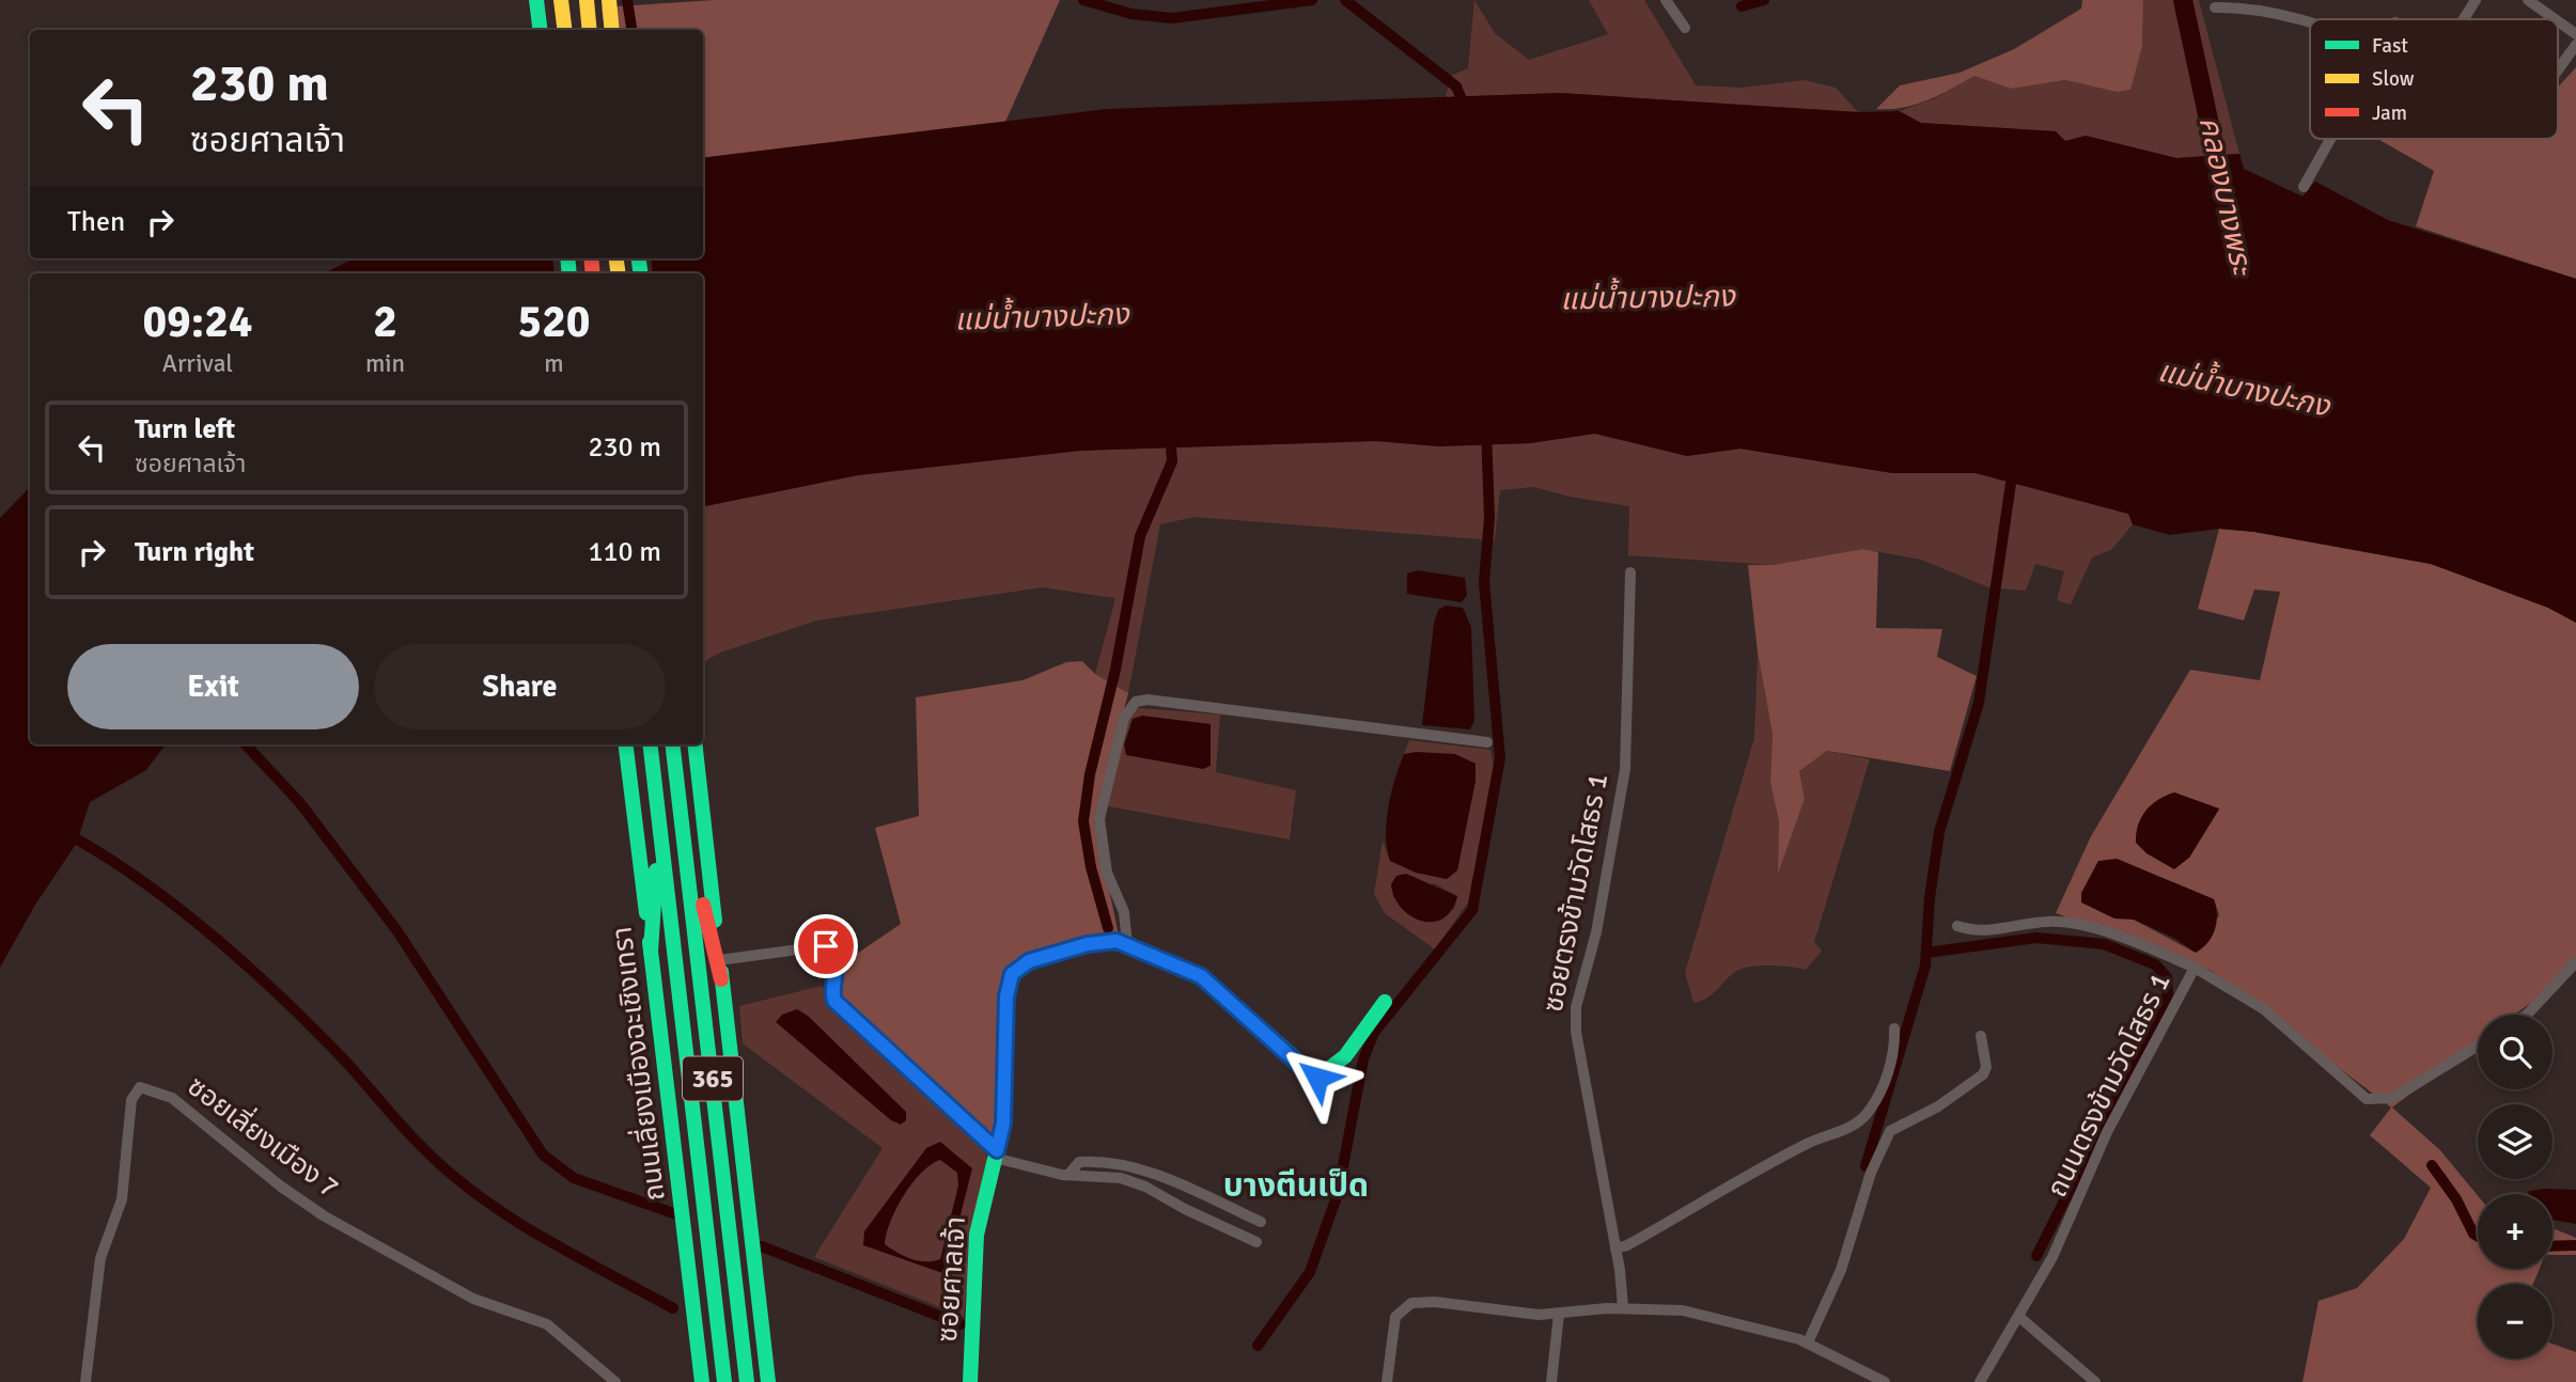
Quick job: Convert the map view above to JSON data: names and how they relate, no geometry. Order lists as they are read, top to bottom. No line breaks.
{"streets":{"main road":["ถนนเลี่ยงเมืองฉะเชิงเทรา","365","ซอยศาลเจ้า"],"street":["ซอยตรงข้ามวัดโสธร 1","ถนนตรงข้ามวัดโสธร 1","ซอยเลี่ยงเมือง 7"]},"districts":["บางตีนเป็ด"],"water":["คลองบางพระ","แม่น้ำบางปะกง"],"legend":["Fast","Slow","Jam"],"page":{"turn":["230 m","ซอยศาลเจ้า"],"then":"Then","eta":["09:24","Arrival","2","min","520","m"],"list":[{"name":"Turn left","note":"ซอยศาลเจ้า","value":"230 m"},{"name":"Turn right","value":"110 m"}],"buttons":["Exit","Share"],"map_buttons":["+","−"]}}
